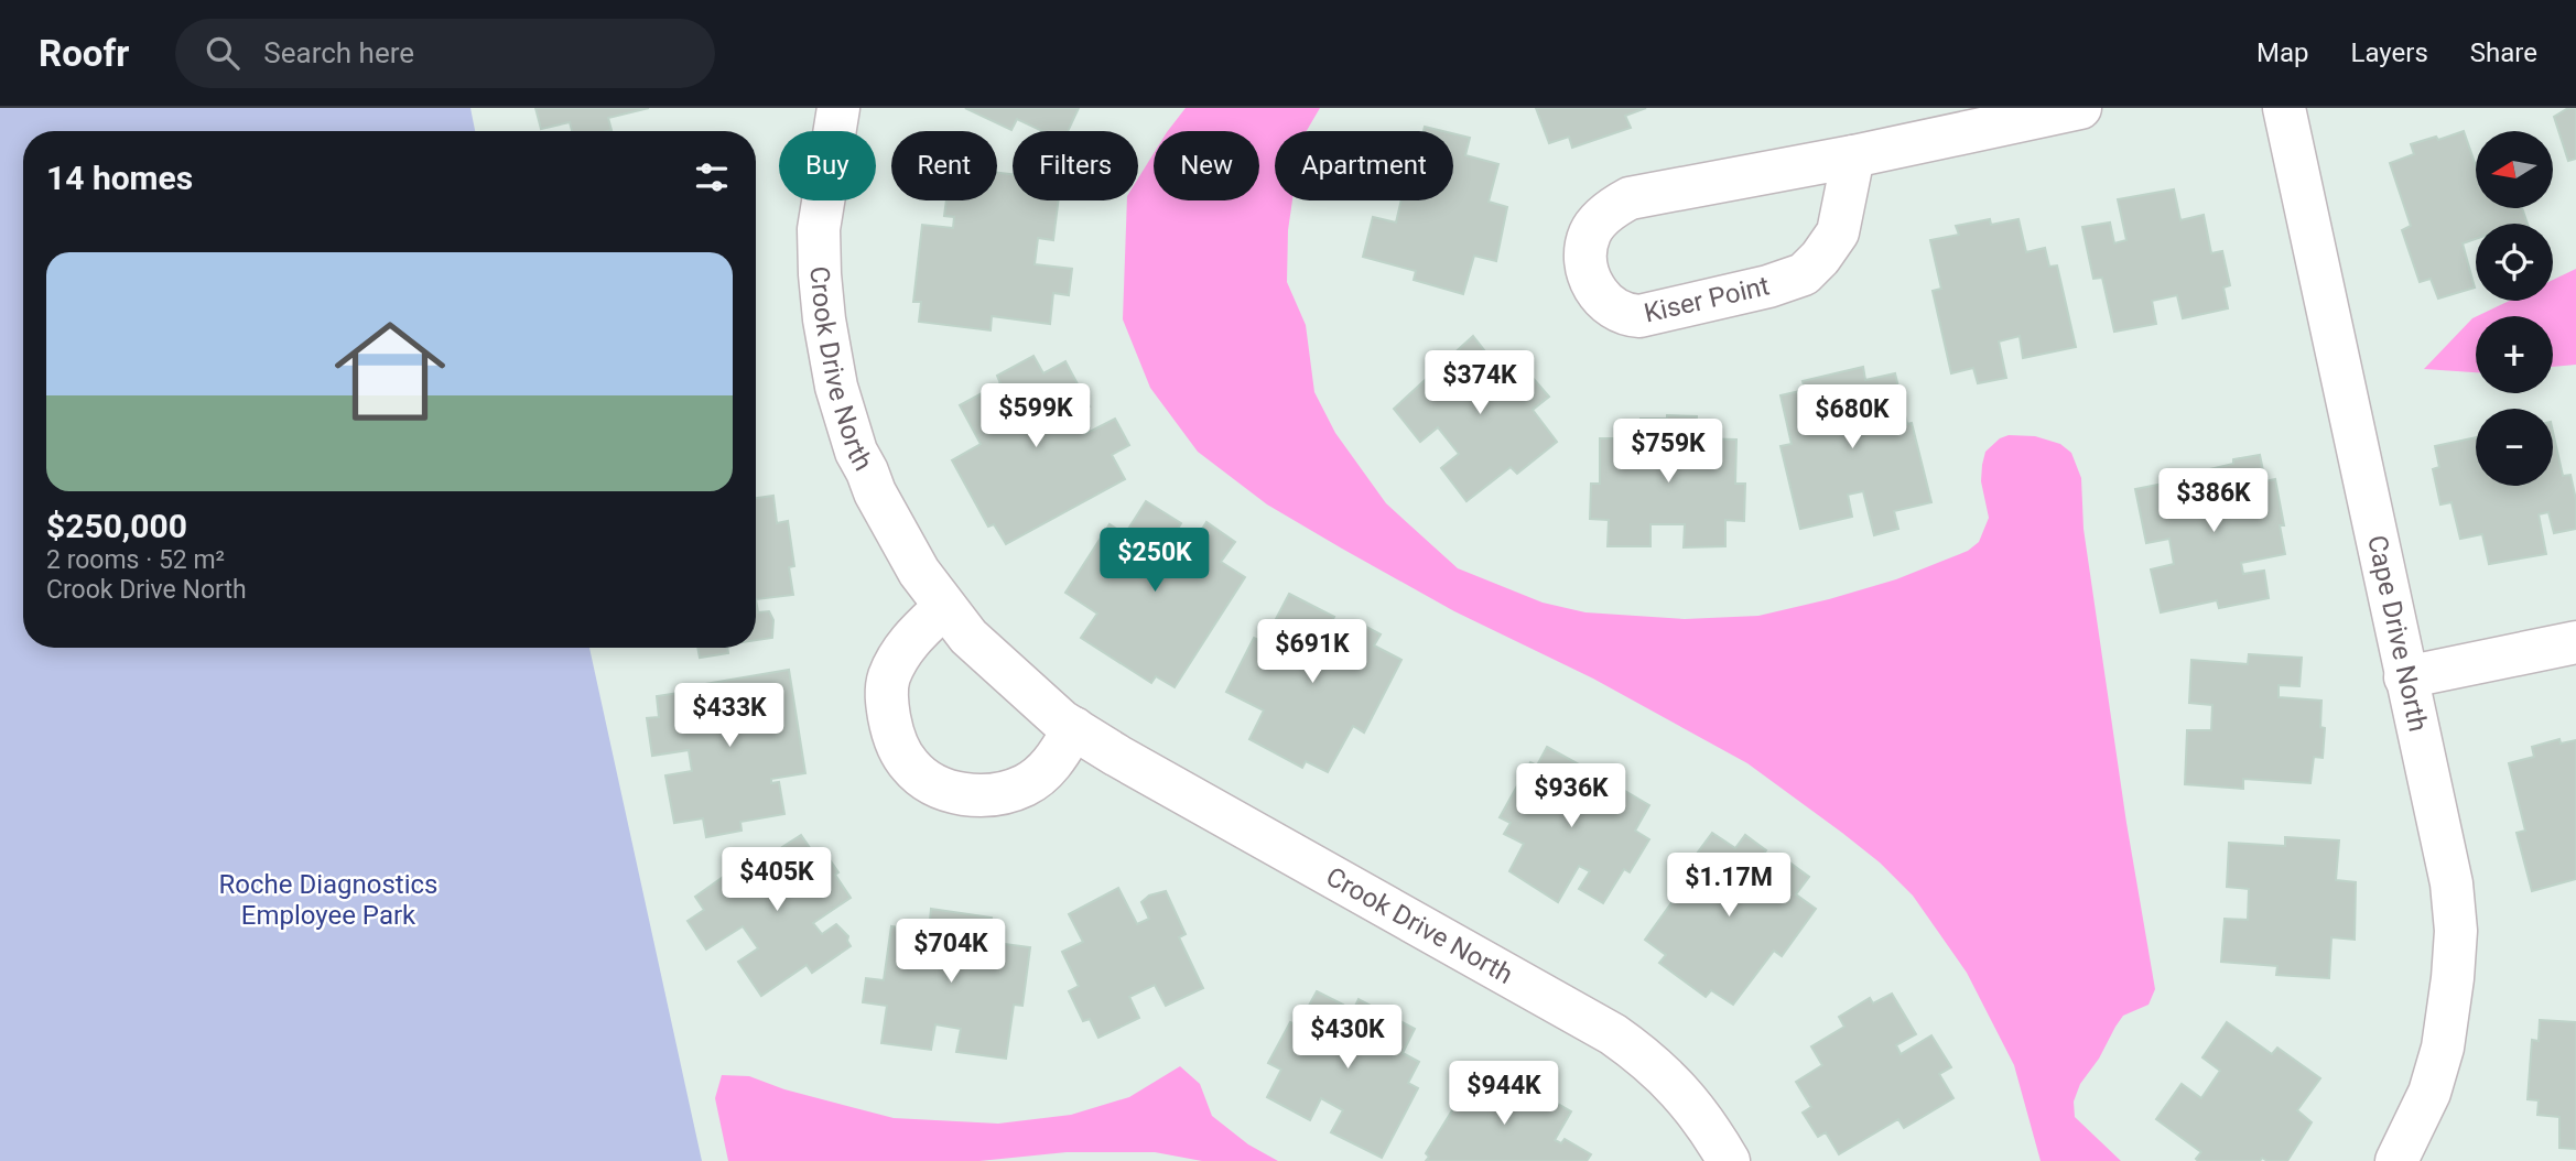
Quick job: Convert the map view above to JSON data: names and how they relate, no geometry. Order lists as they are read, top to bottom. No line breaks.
{"streets":{"street":["Kiser Point","Crook Drive North","Cape Drive North"]},"parks":["Roche Diagnostics Employee Park"],"north":"left","page":{"header":"Roofr","search":"Search here","nav":["Map","Layers","Share"],"map_buttons":["+","−"],"chip":["Buy","Rent","Filters","New","Apartment"],"heading":"14 homes","list":[{"name":"$250,000","note":"2 rooms · 52 m² · Crook Drive North"}],"price":["$374K","$599K","$680K","$759K","$386K","$250K","$691K","$433K","$936K","$405K","$1.17M","$704K","$430K","$944K"]}}
